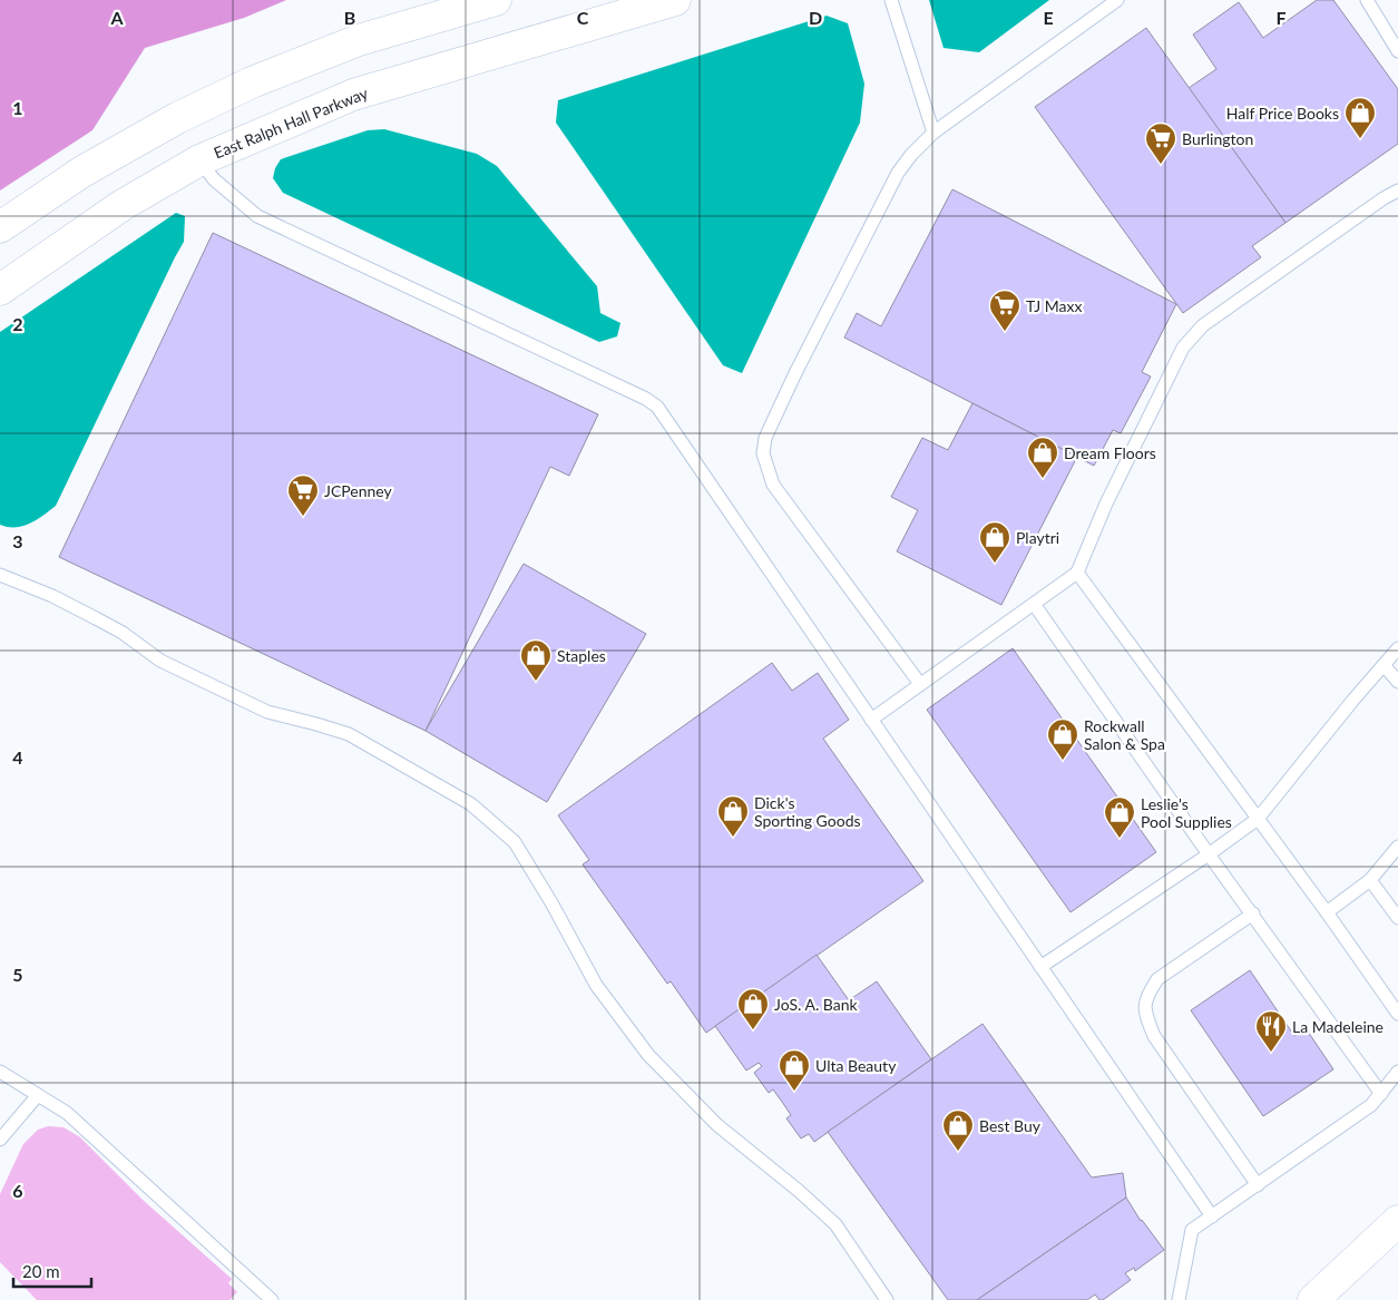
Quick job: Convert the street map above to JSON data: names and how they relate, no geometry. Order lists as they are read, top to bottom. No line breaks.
{"streets":{"main road":["East Ralph Hall Parkway"]},"places":{"shop":["Half Price Books","Dream Floors","Playtri","Staples","Rockwall Salon & Spa","Dick's Sporting Goods","Leslie's Pool Supplies","JoS. A. Bank","Ulta Beauty","Best Buy"],"supermarket":["Burlington","TJ Maxx","JCPenney"],"restaurant":["La Madeleine"]},"scale_bar":"20 m","grid":{"columns":["A","B","C","D","E","F"],"rows":["1","2","3","4","5","6"]}}
